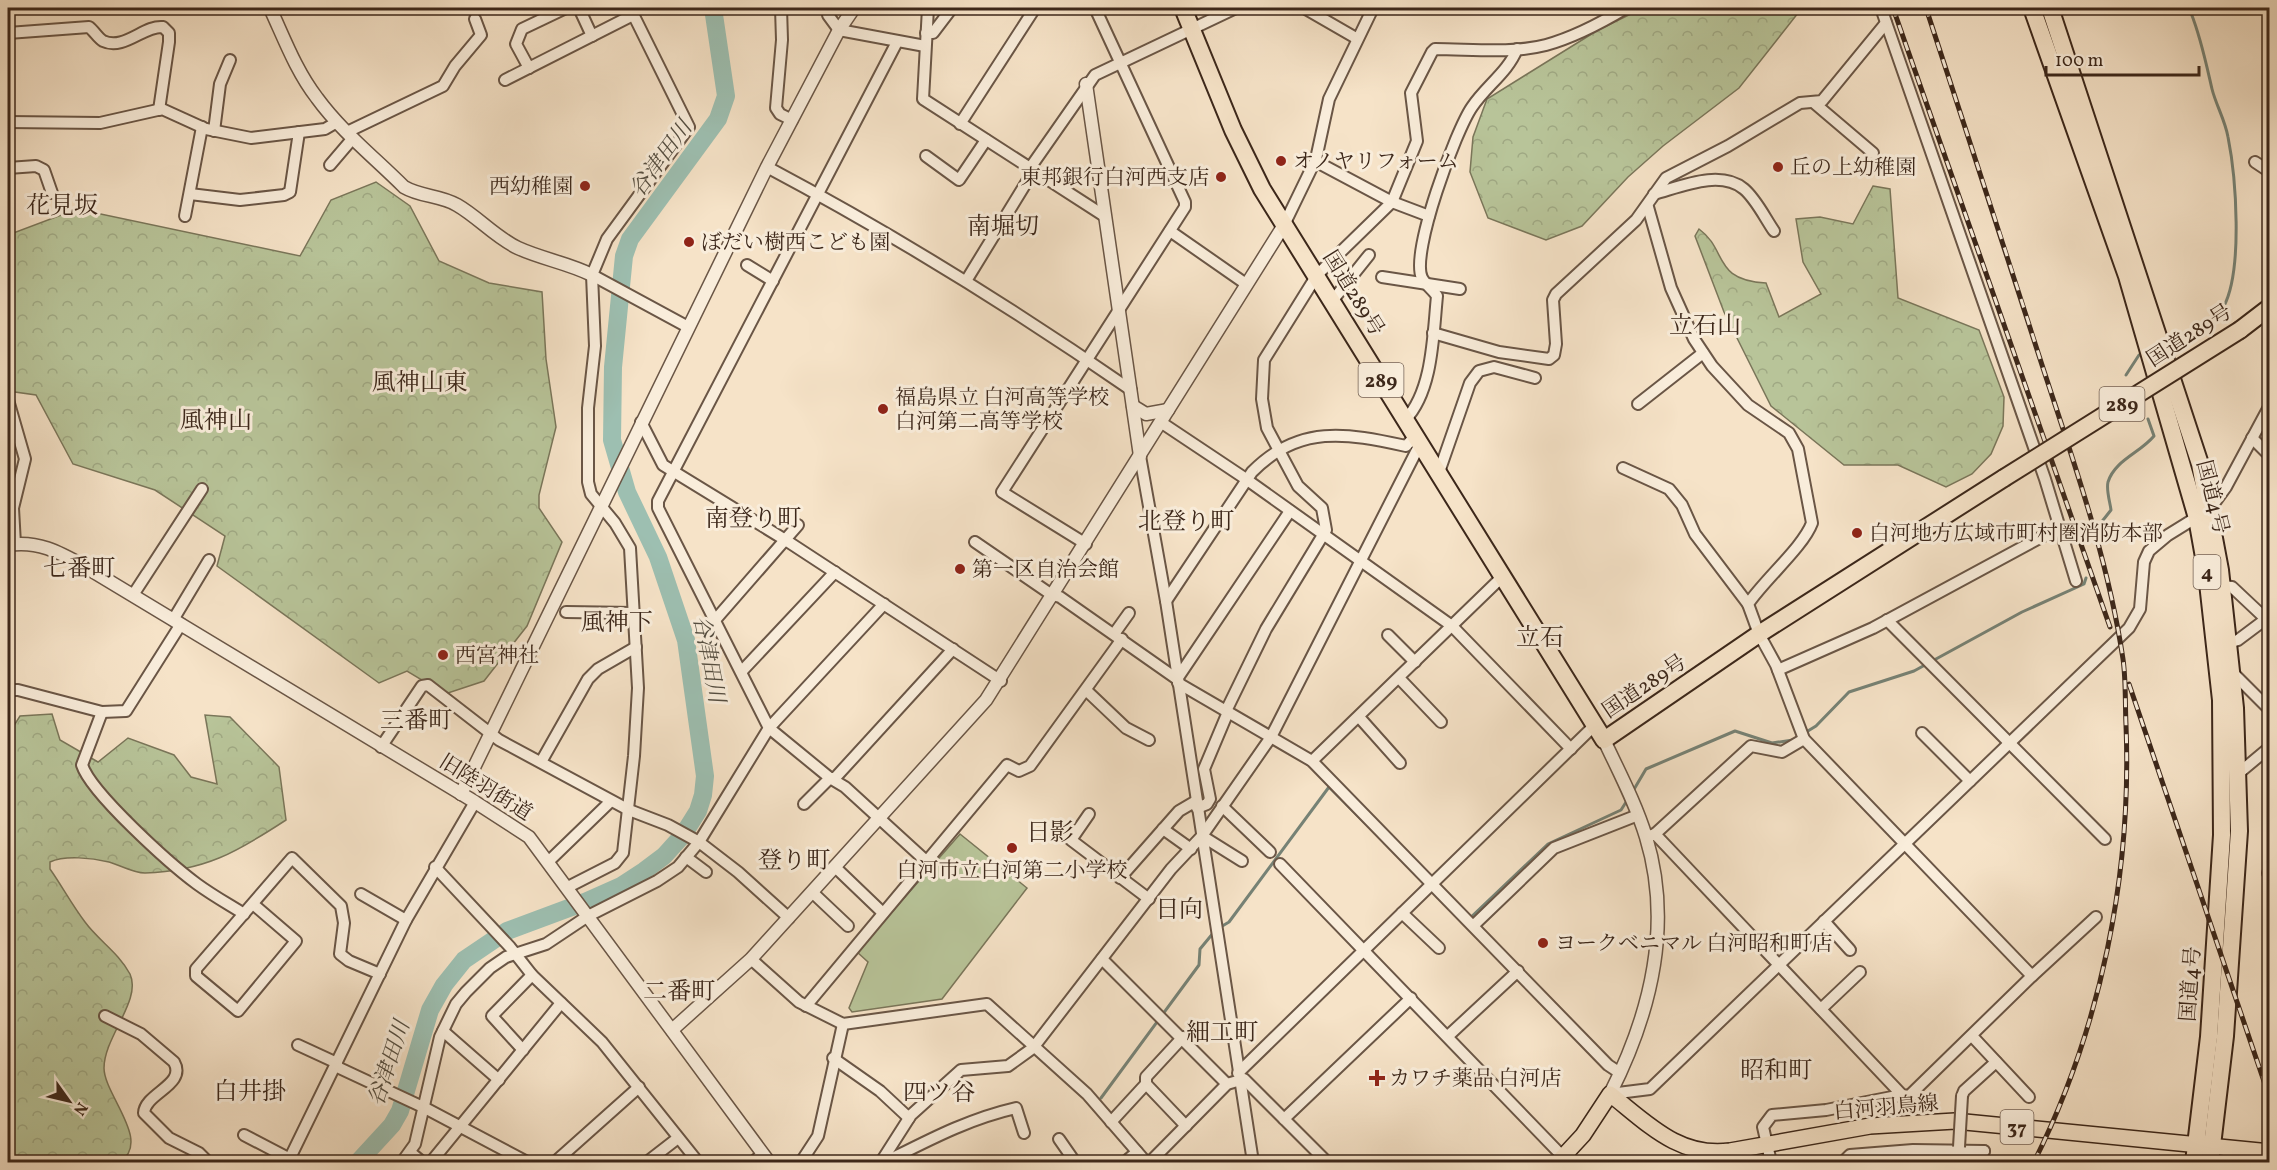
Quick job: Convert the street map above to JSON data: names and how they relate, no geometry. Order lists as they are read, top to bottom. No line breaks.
{"streets":{"highway":["国道289号","289","国道4号","4"],"main road":["白河羽鳥線","37"],"street":["旧陸羽街道"]},"crossings":[["国道4号","白河羽鳥線"]],"districts":["花見坂","南堀切","立石山","風神山東","風神山","南登り町","北登り町","七番町","風神下","立石","三番町","日影","登り町","日向","二番町","細工町","昭和町","白井掛","四ツ谷"],"water":["谷津田川"],"places":{"other":["オノヤリフォーム","丘の上幼稚園","東邦銀行白河西支店","西幼稚園","ぼだい樹西こども園","福島県立 白河高等学校 白河第二高等学校","白河地方広域市町村圏消防本部","第一区自治会館","西宮神社","白河市立白河第二小学校","ヨークベニマル 白河昭和町店"],"health":["カワチ薬品 白河店"]},"scale_bar":"100 m","north":"bottom right"}
